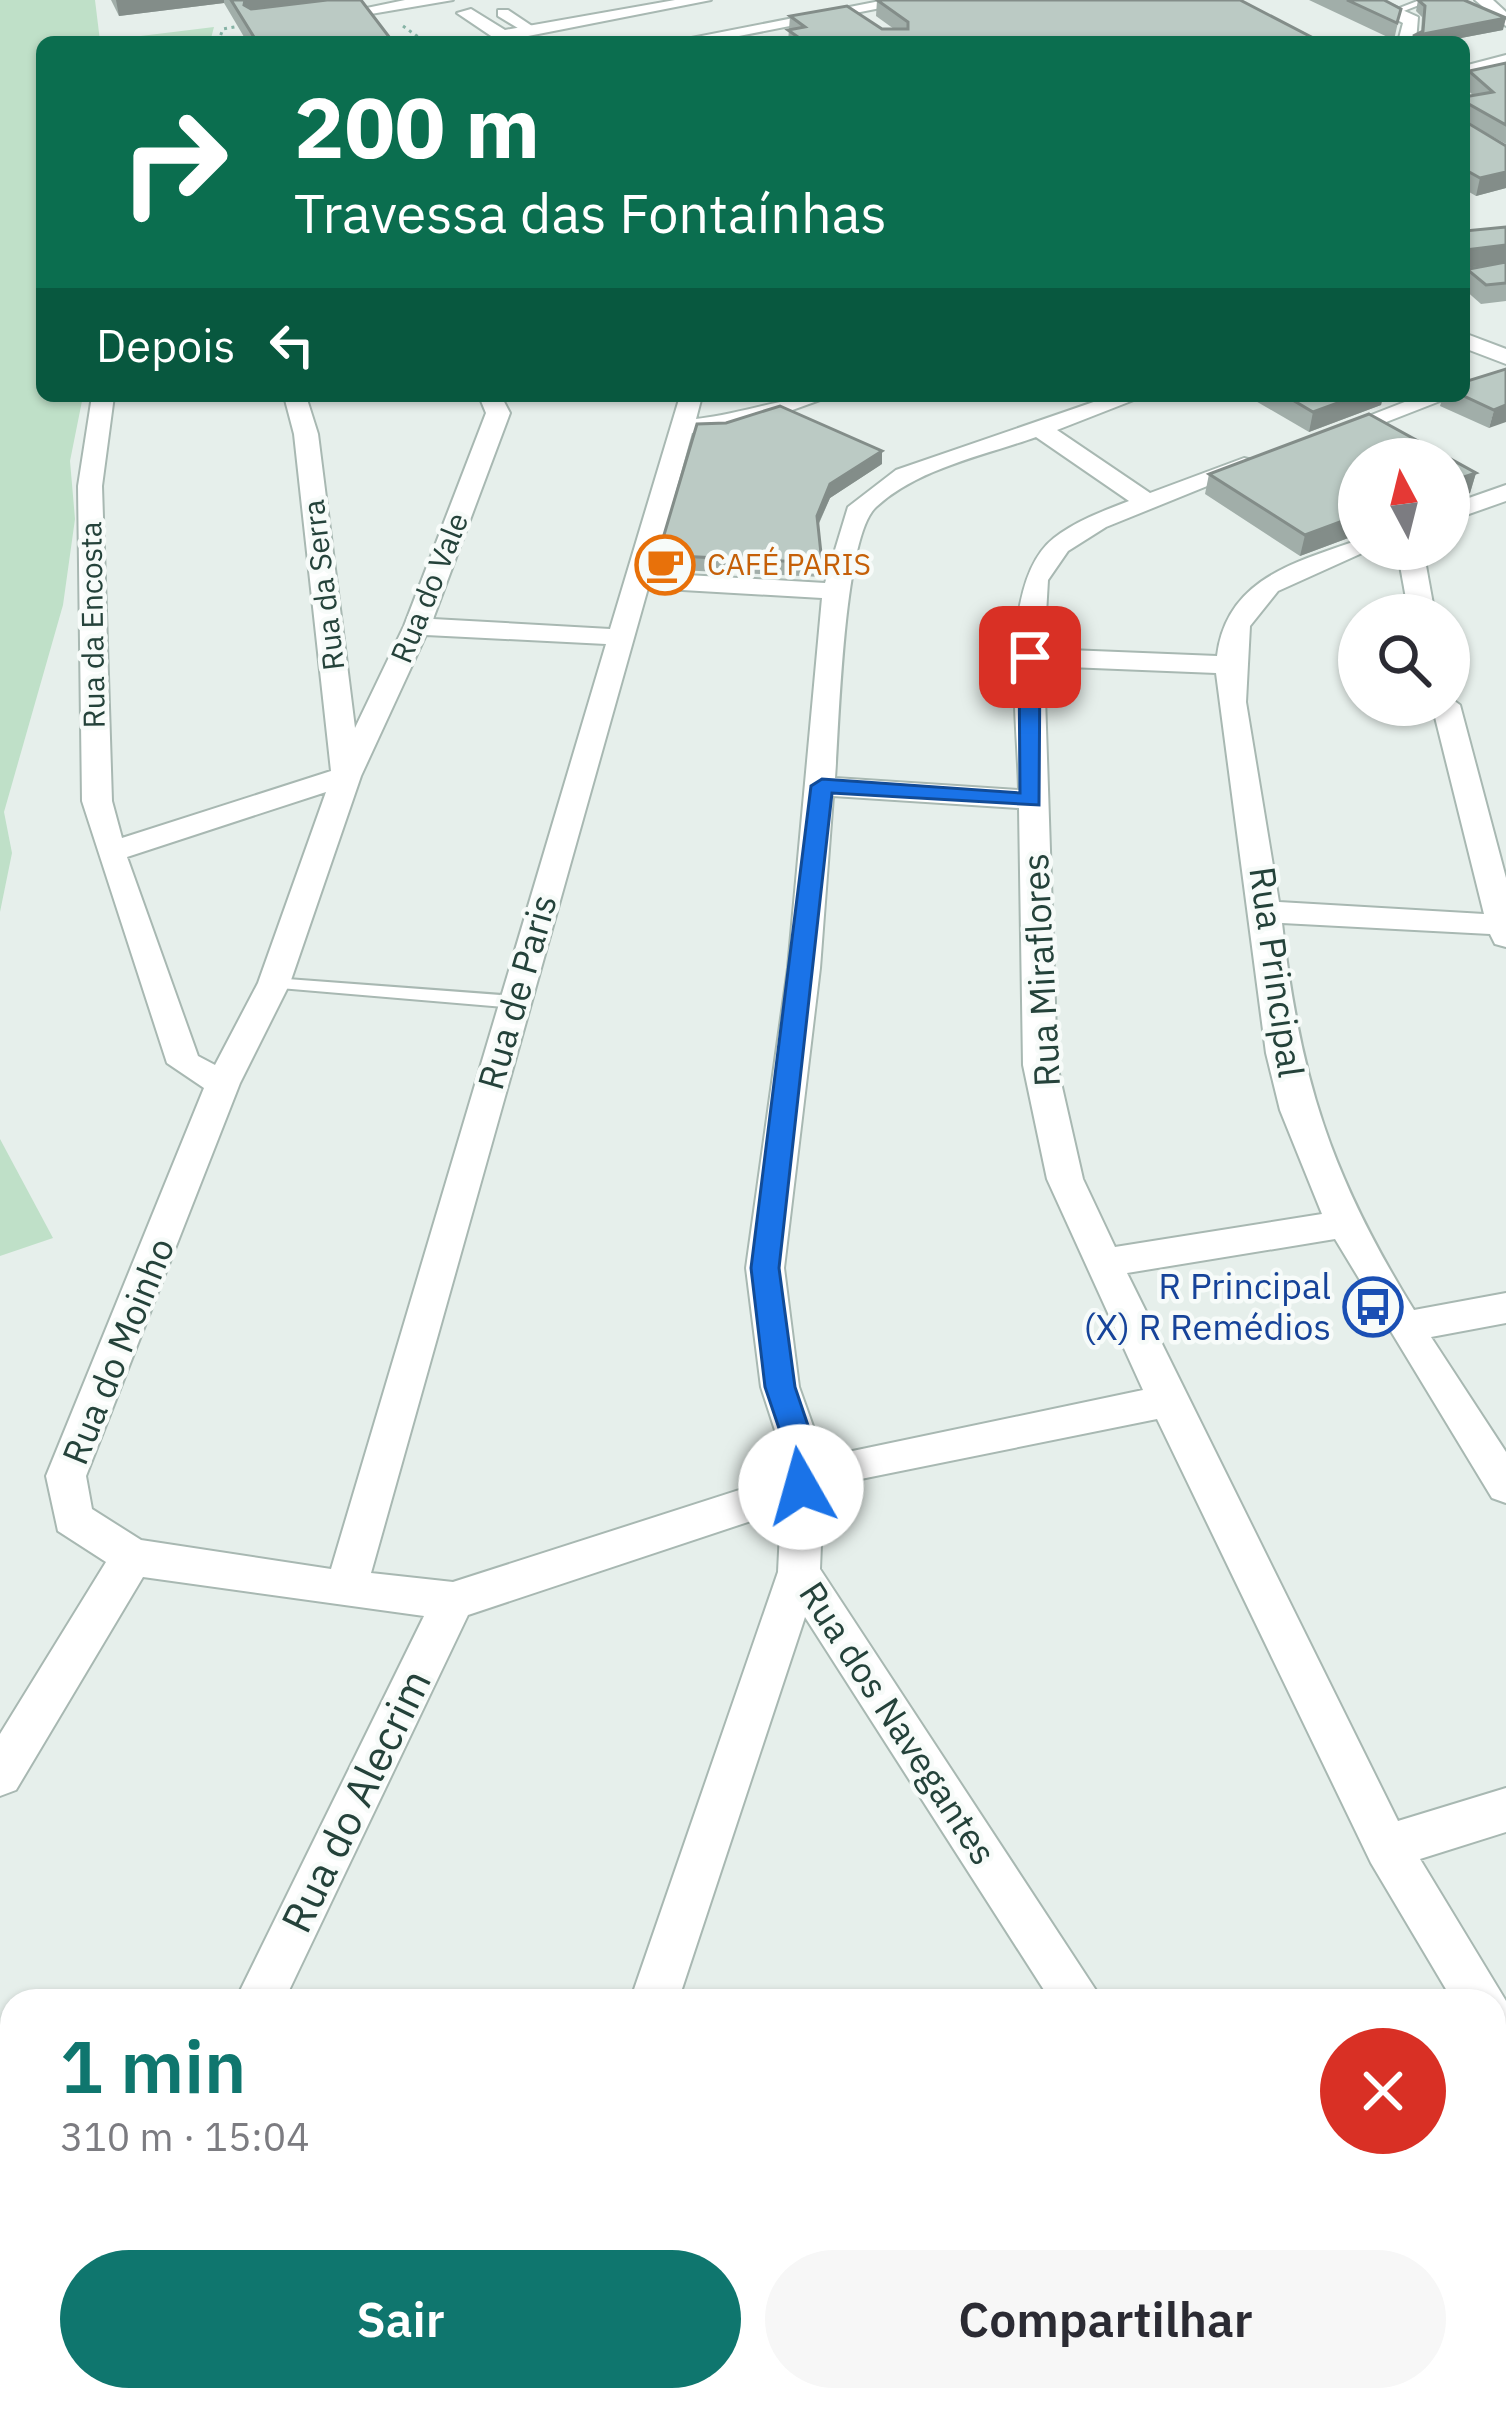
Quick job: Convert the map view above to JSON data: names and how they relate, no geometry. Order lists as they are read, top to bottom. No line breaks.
{"streets":{"street":["Rua da Serra","Rua do Vale","Rua da Encosta","Rua Miraflores","Rua Principal","Rua de Paris","Rua do Moinho","Rua dos Navegantes","Rua do Alecrim"]},"crossings":[["Rua da Serra","Rua do Vale"],["Rua do Vale","Rua do Moinho"],["Rua da Encosta","Rua do Moinho"]],"places":{"cafe":["CAFÉ PARIS"],"bus stop":["R Principal (X) R Remédios"]},"north":"top","page":{"turn":["200 m","Travessa das Fontaínhas"],"then":"Depois","heading":["1 min","310 m · 15:04"],"buttons":["Sair","Compartilhar"]}}
